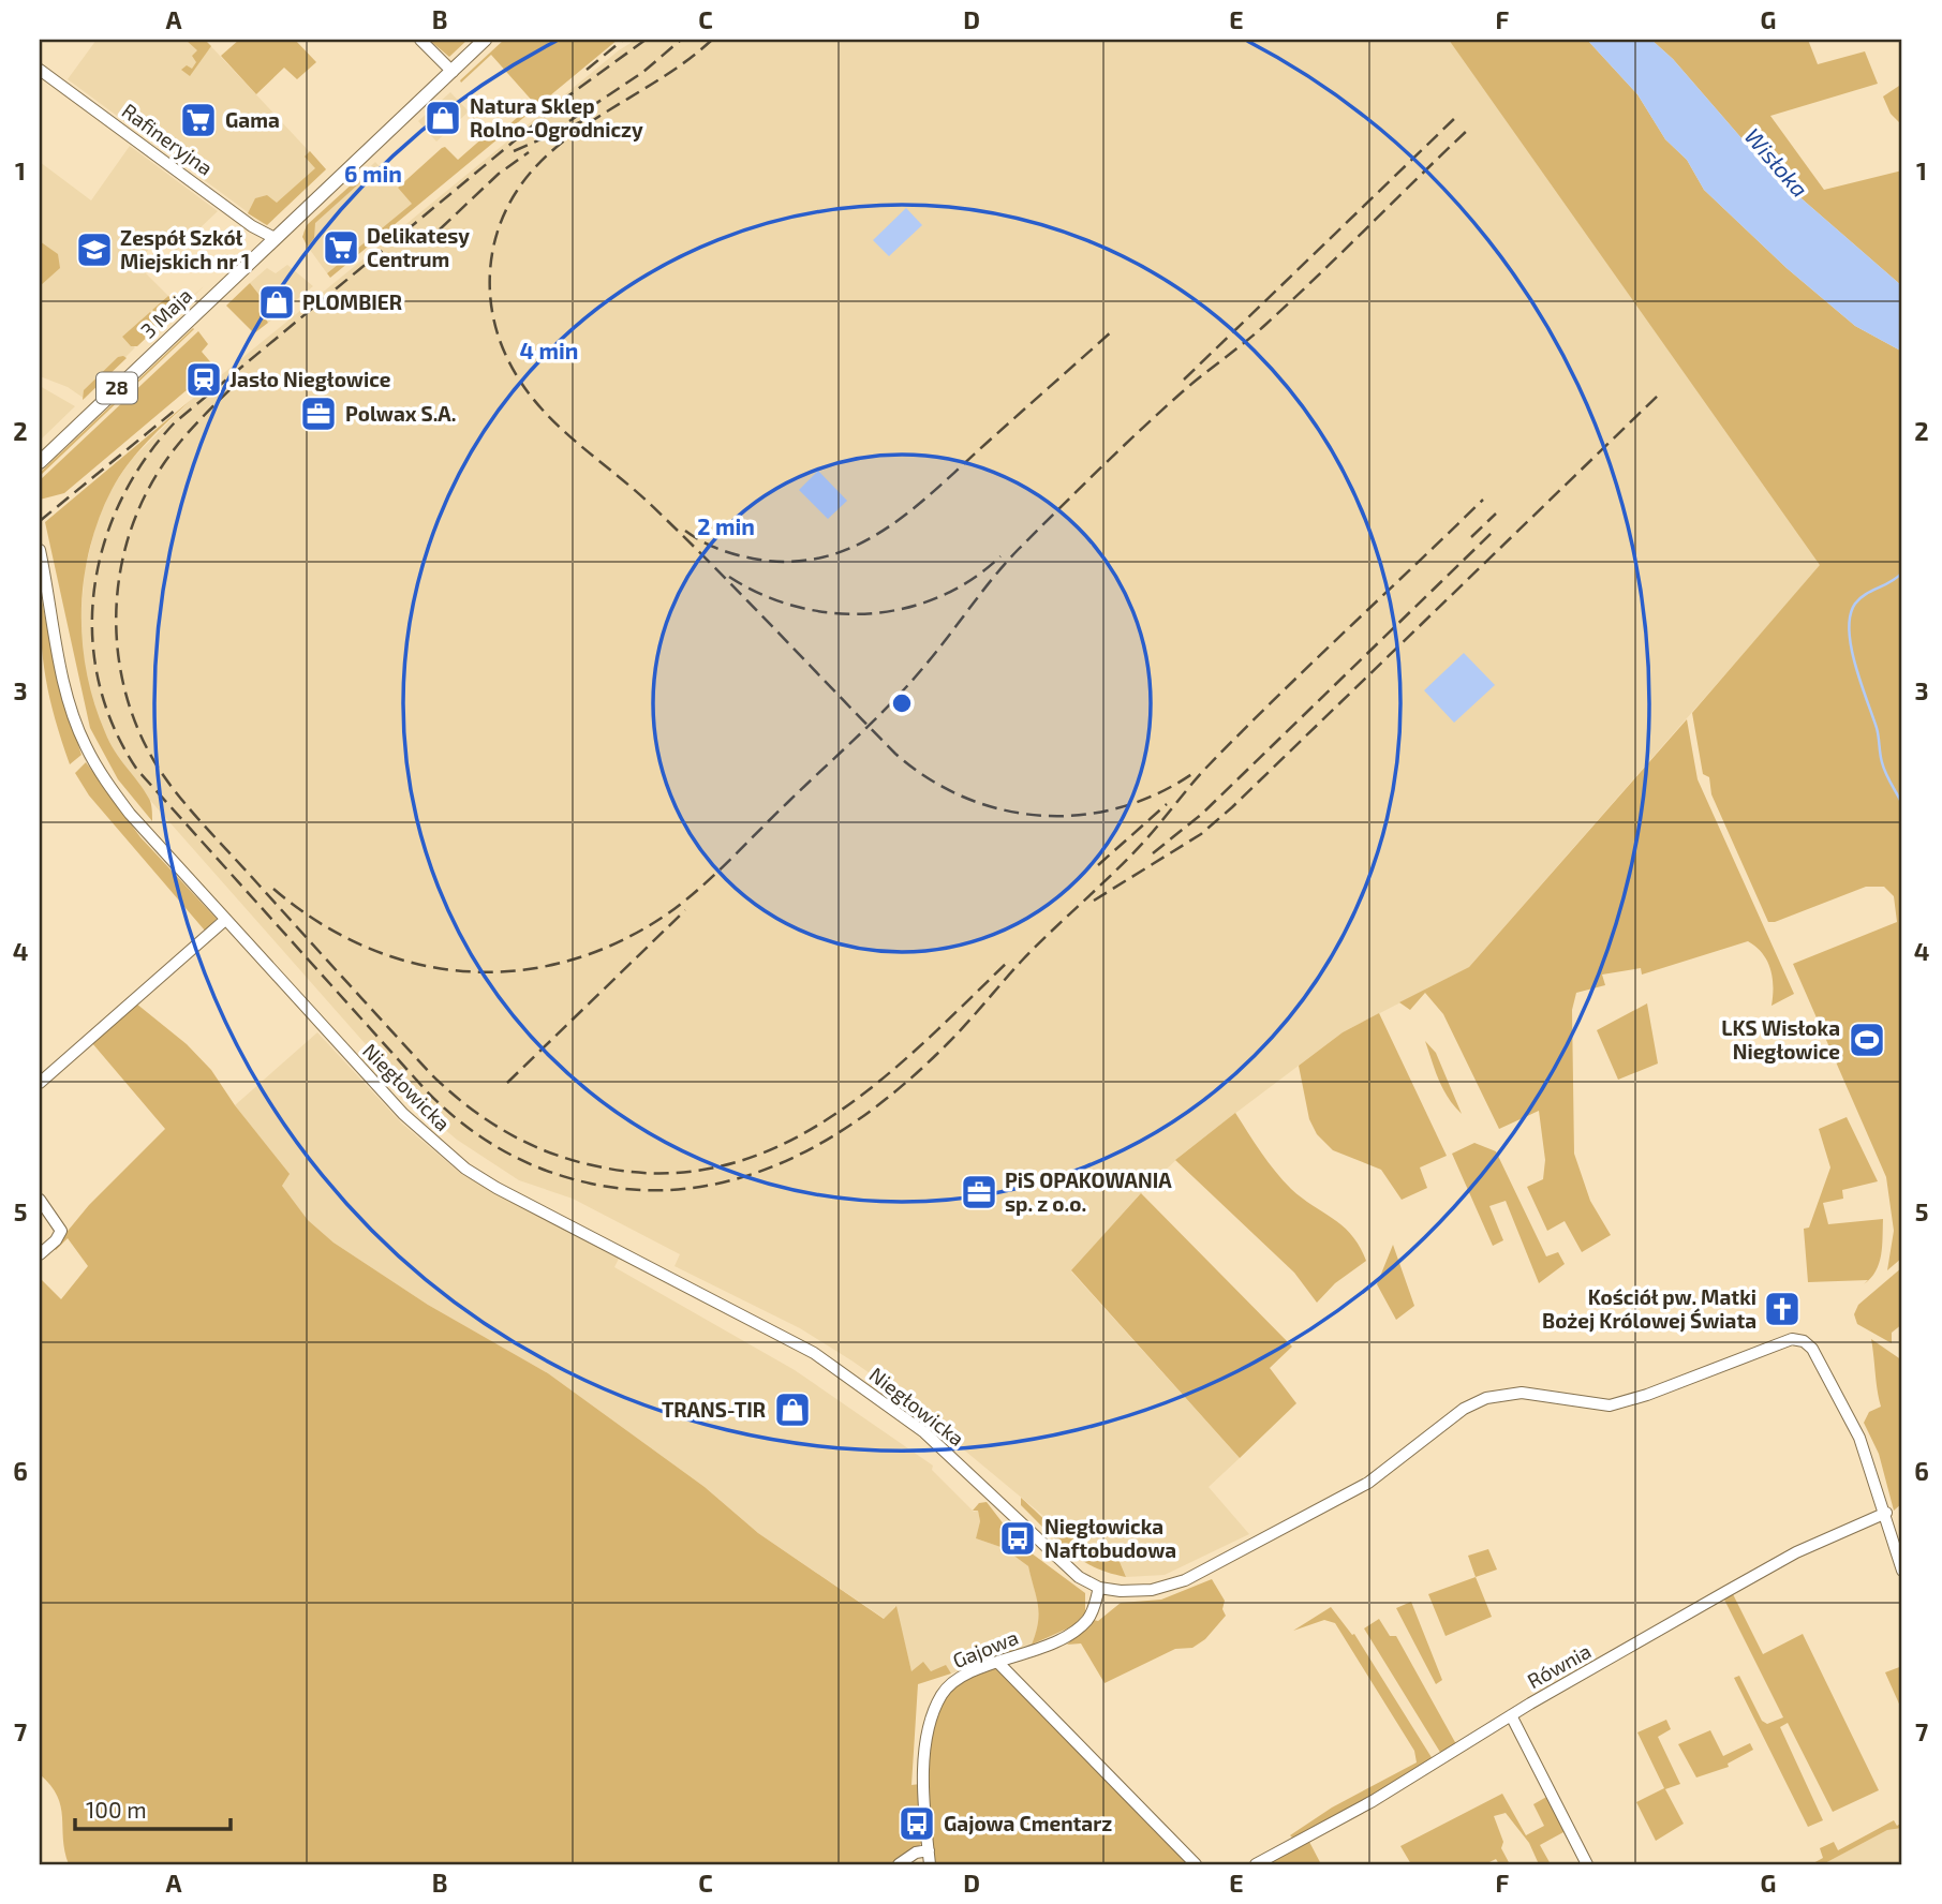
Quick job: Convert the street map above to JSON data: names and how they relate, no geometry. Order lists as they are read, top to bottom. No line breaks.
{"streets":{"main road":["3 Maja","28"],"street":["Rafineryjna","Niegłowicka","Gajowa","Równia"]},"crossings":[["Rafineryjna","3 Maja"],["Niegłowicka","Gajowa"],["Niegłowicka","Równia"]],"water":["Wisłoka"],"places":{"shop":["Natura Sklep Rolno-Ogrodniczy","PLOMBIER","TRANS-TIR"],"supermarket":["Gama","Delikatesy Centrum"],"school or university":["Zespół Szkół Miejskich nr 1"],"station":["Jasło Niegłowice"],"office":["Polwax S.A.","PiS OPAKOWANIA sp. z o.o."],"sports":["LKS Wisłoka Niegłowice"],"church":["Kościół pw. Matki Bożej Królowej Świata"],"bus stop":["Niegłowicka Naftobudowa","Gajowa Cmentarz"]},"scale_bar":"100 m","grid":{"columns":["A","B","C","D","E","F","G"],"rows":["1","2","3","4","5","6","7"]},"rings":["6 min","4 min","2 min"]}
